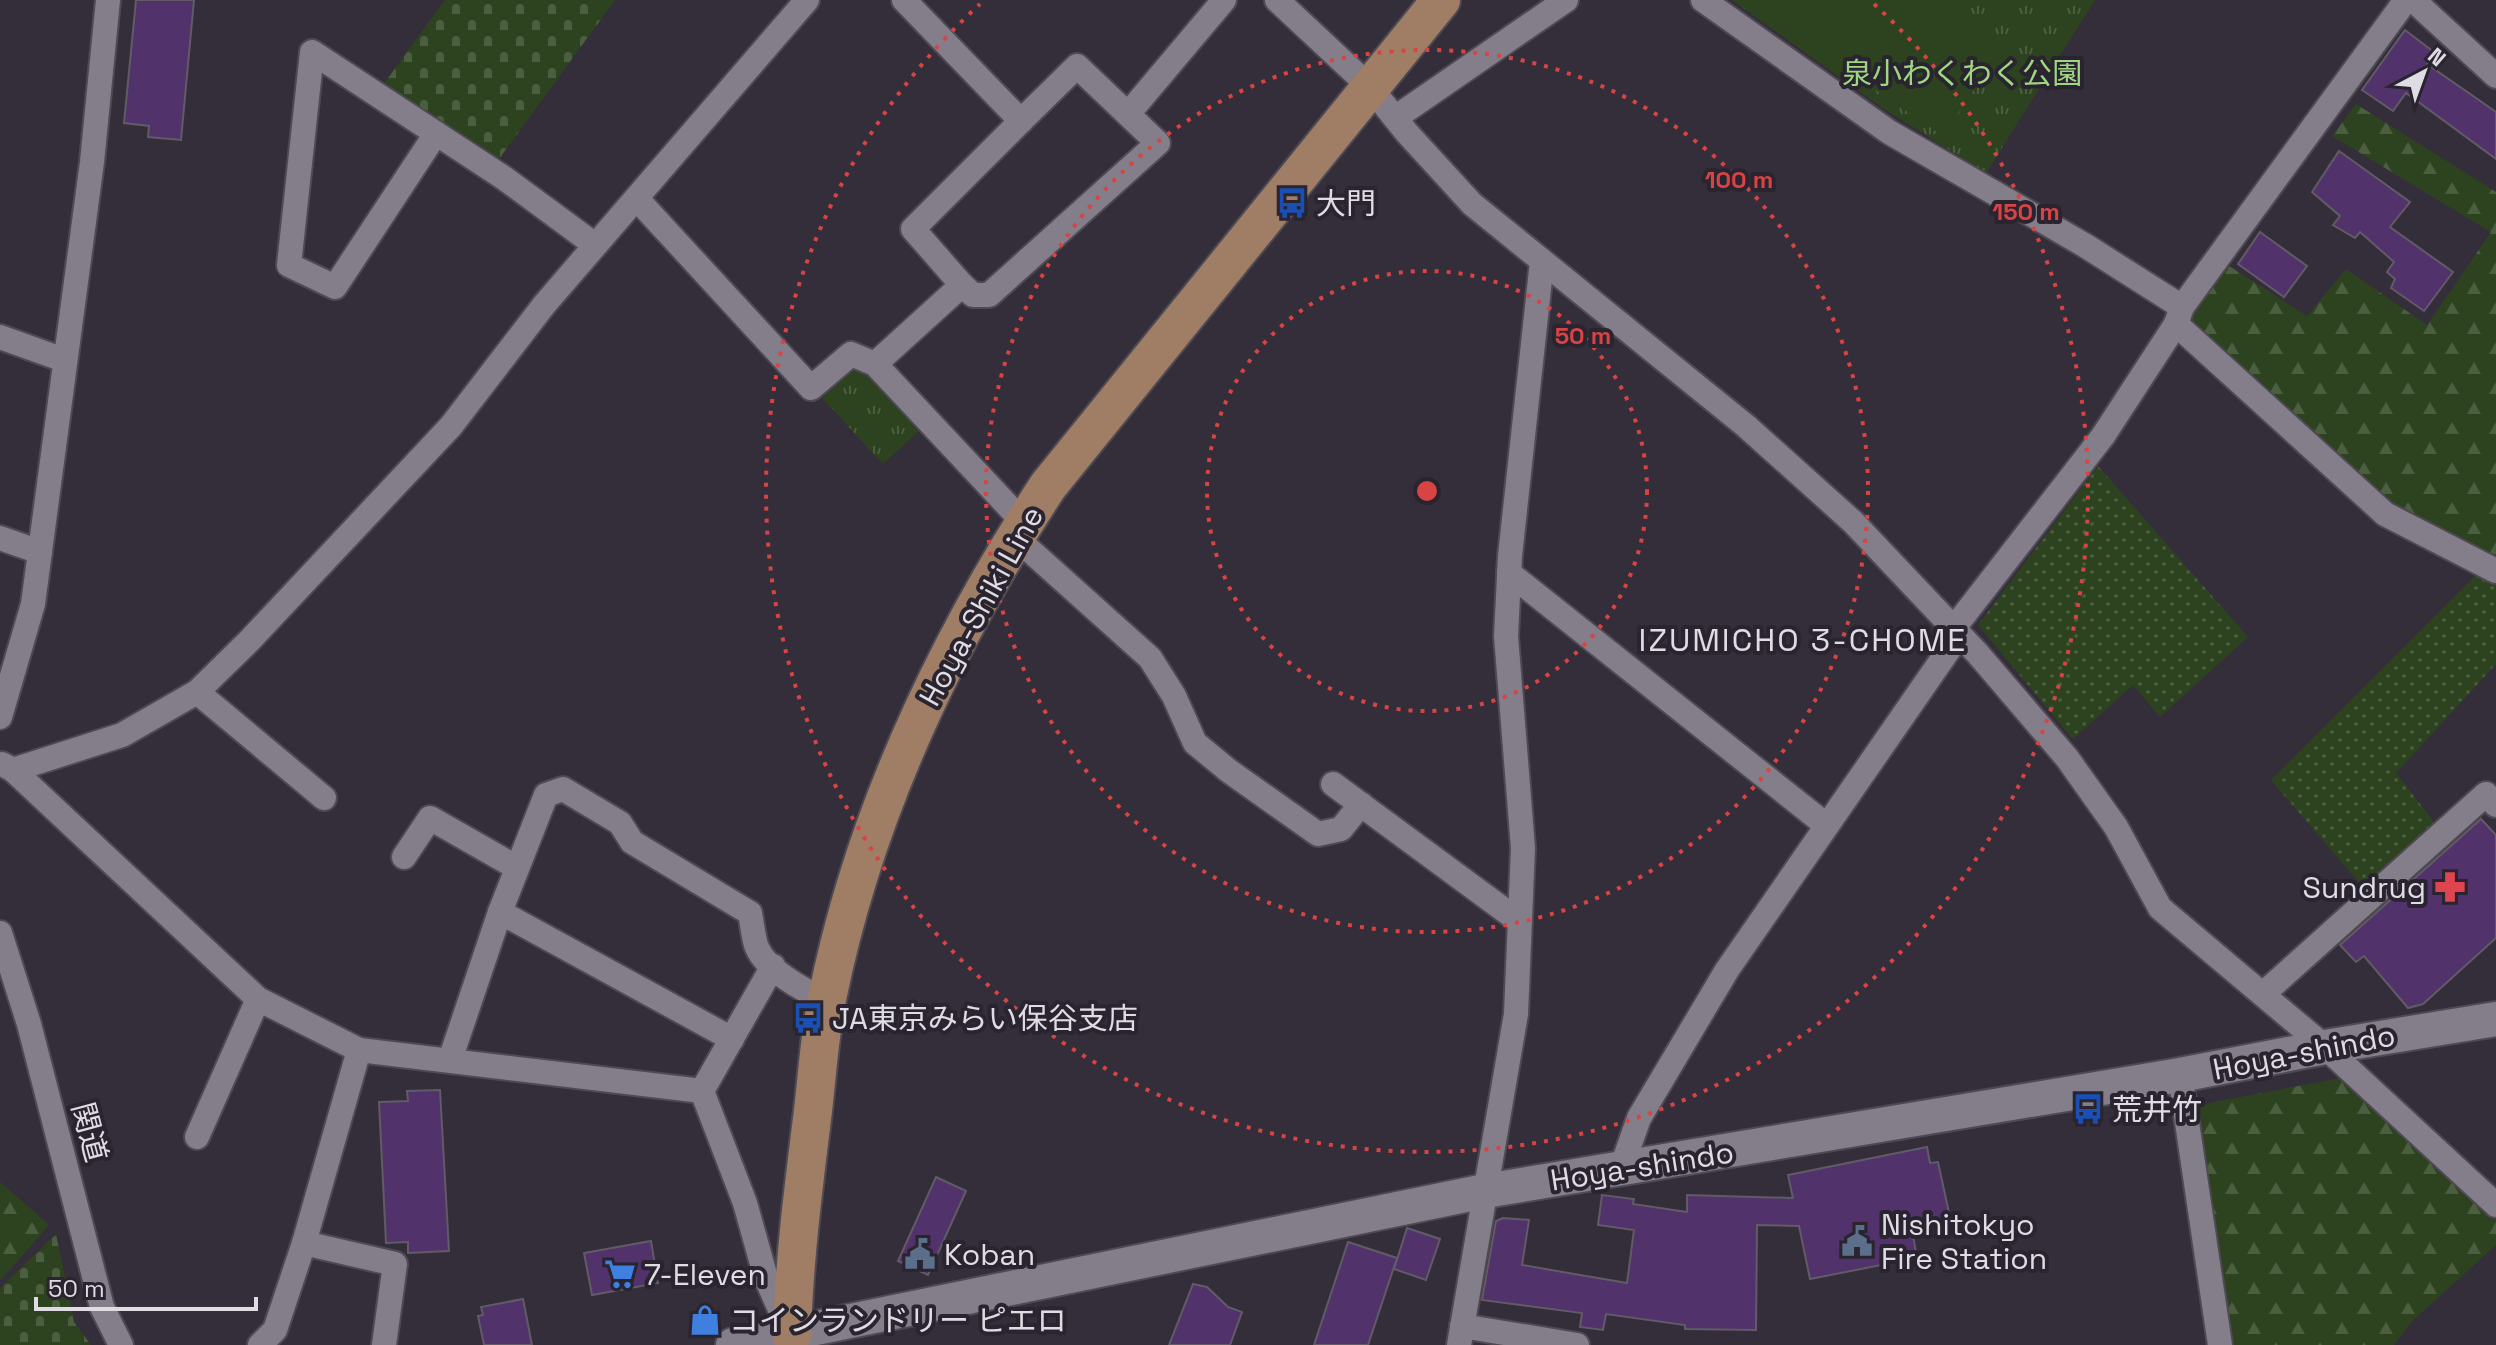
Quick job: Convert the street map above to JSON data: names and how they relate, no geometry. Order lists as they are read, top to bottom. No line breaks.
{"streets":{"main road":["Hoya-Shiki Line","Hoya-shindo"],"street":["関道"]},"crossings":[["Hoya-Shiki Line","Hoya-shindo"]],"districts":["IZUMICHO 3-CHOME"],"parks":["泉小わくわく公園"],"places":{"bus stop":["大門","JA東京みらい保谷支店","荒井竹"],"pharmacy":["Sundrug"],"public building":["Nishitokyo Fire Station","Koban"],"supermarket":["7-Eleven"],"shop":["コインランドリー ピエロ"]},"scale_bar":"50 m","north":"top right","rings":["100 m","150 m","50 m"]}
